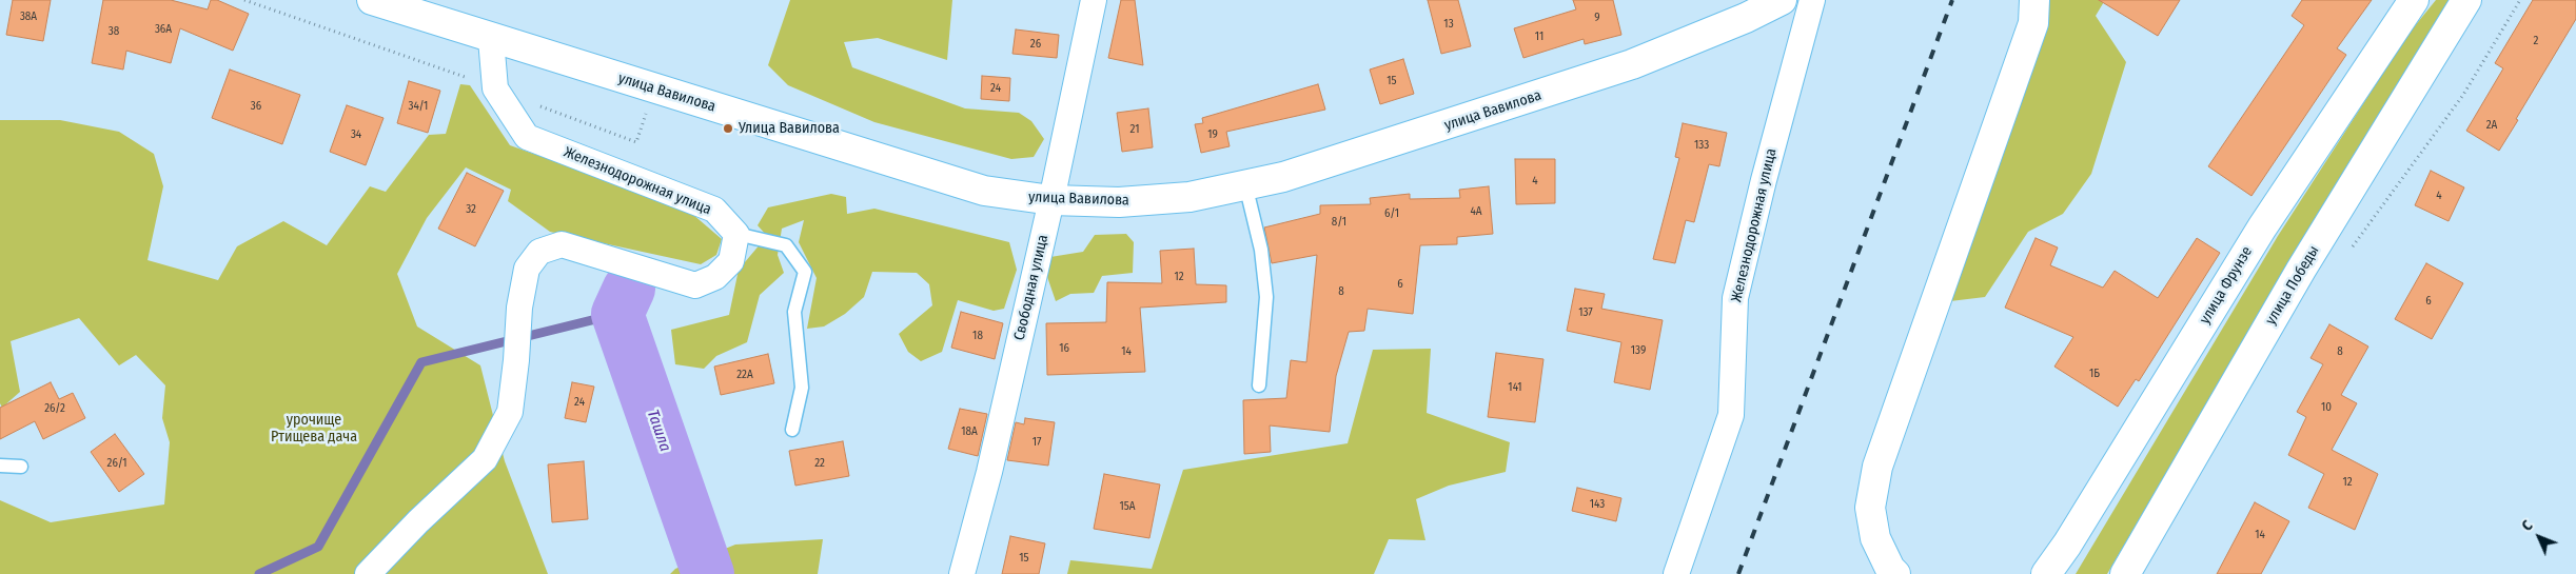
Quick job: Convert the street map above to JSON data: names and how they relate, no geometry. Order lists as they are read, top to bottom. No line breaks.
{"streets":{"main road":["улица Вавилова","улица Фрунзе","улица Победы"],"street":["Железнодорожная улица","Свободная улица"]},"crossings":[["улица Вавилова","Железнодорожная улица"],["улица Вавилова","Свободная улица"]],"water":["Ташла"],"parks":["урочище Ртищева дача"],"places":["Улица Вавилова"],"house_numbers":["38А","9","13","36А","38","11","2","26","15","24","36","34/1","2А","21","34","19","133","4","4","32","4А","6/1","8/1","12","6","8","6","137","18","16","139","14","8","1Б","22А","141","24","10","26/2","18А","17","26/1","22","12","143","15А","14","15"],"north":"top left"}
